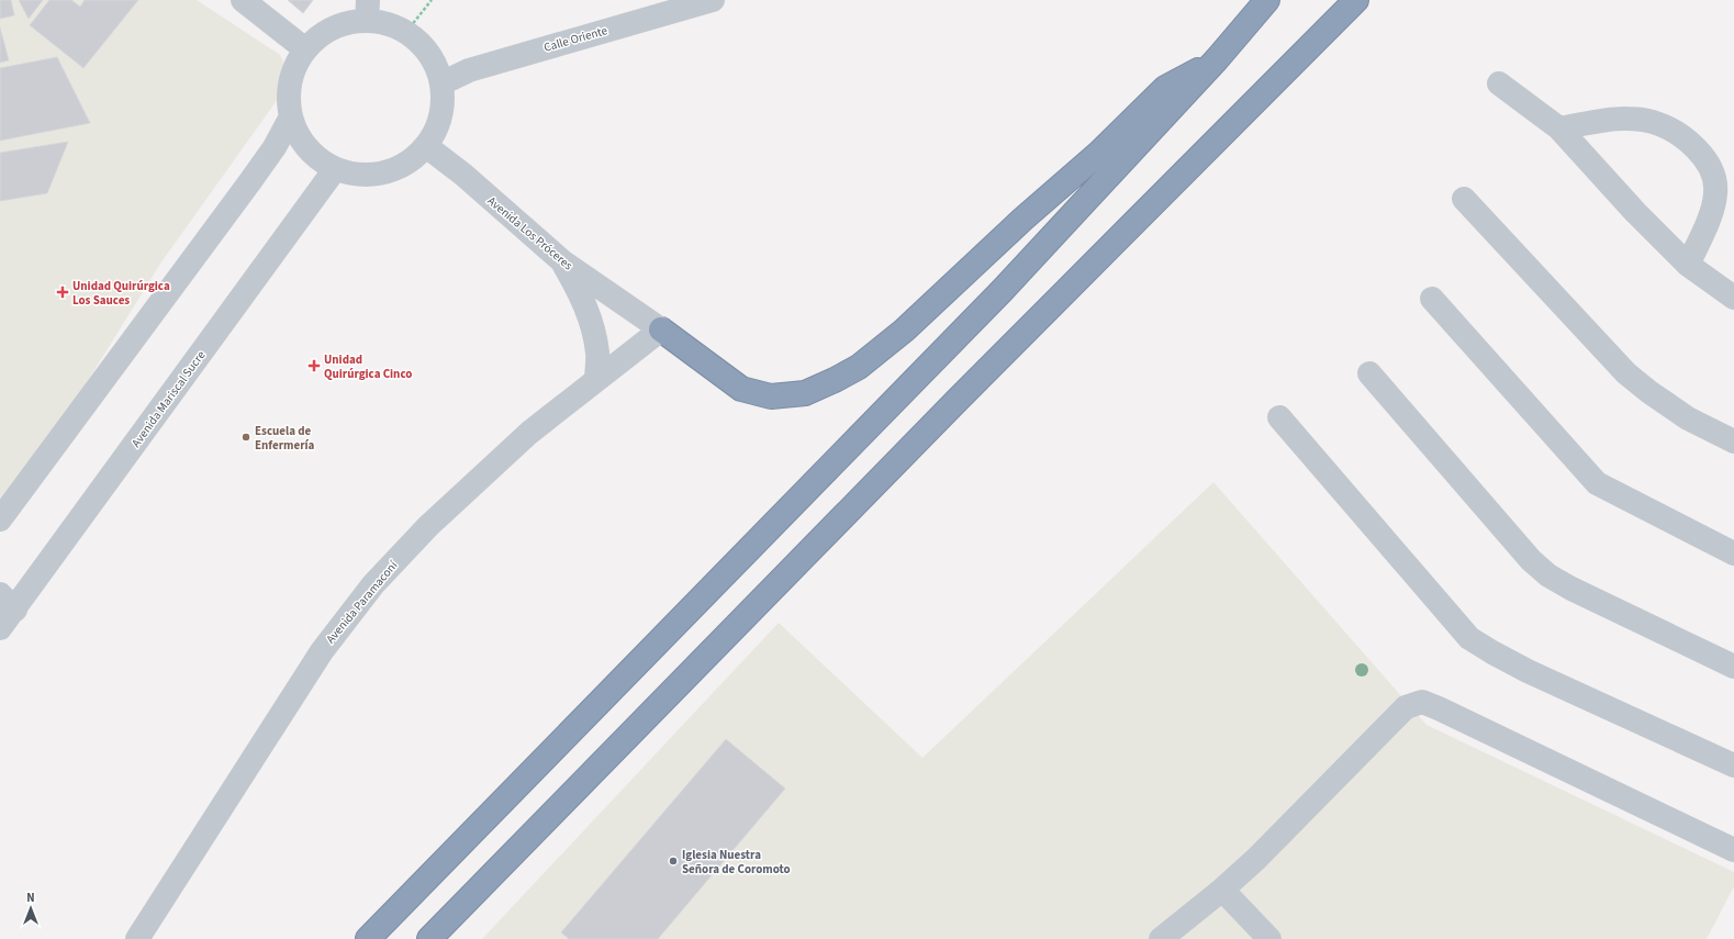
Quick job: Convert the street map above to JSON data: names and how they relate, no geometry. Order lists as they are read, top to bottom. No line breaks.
{"streets":{"street":["Calle Oriente","Avenida Los Próceres","Avenida Mariscal Sucre","Avenida Paramaconí"]},"crossings":[["Calle Oriente","Avenida Los Próceres"],["Calle Oriente","Avenida Mariscal Sucre"],["Avenida Los Próceres","Avenida Mariscal Sucre"],["Avenida Los Próceres","Avenida Paramaconí"]],"places":{"health":["Unidad Quirúrgica Los Sauces","Unidad Quirúrgica Cinco"],"other":["Escuela de Enfermería","Iglesia Nuestra Señora de Coromoto"]},"north":"top"}
